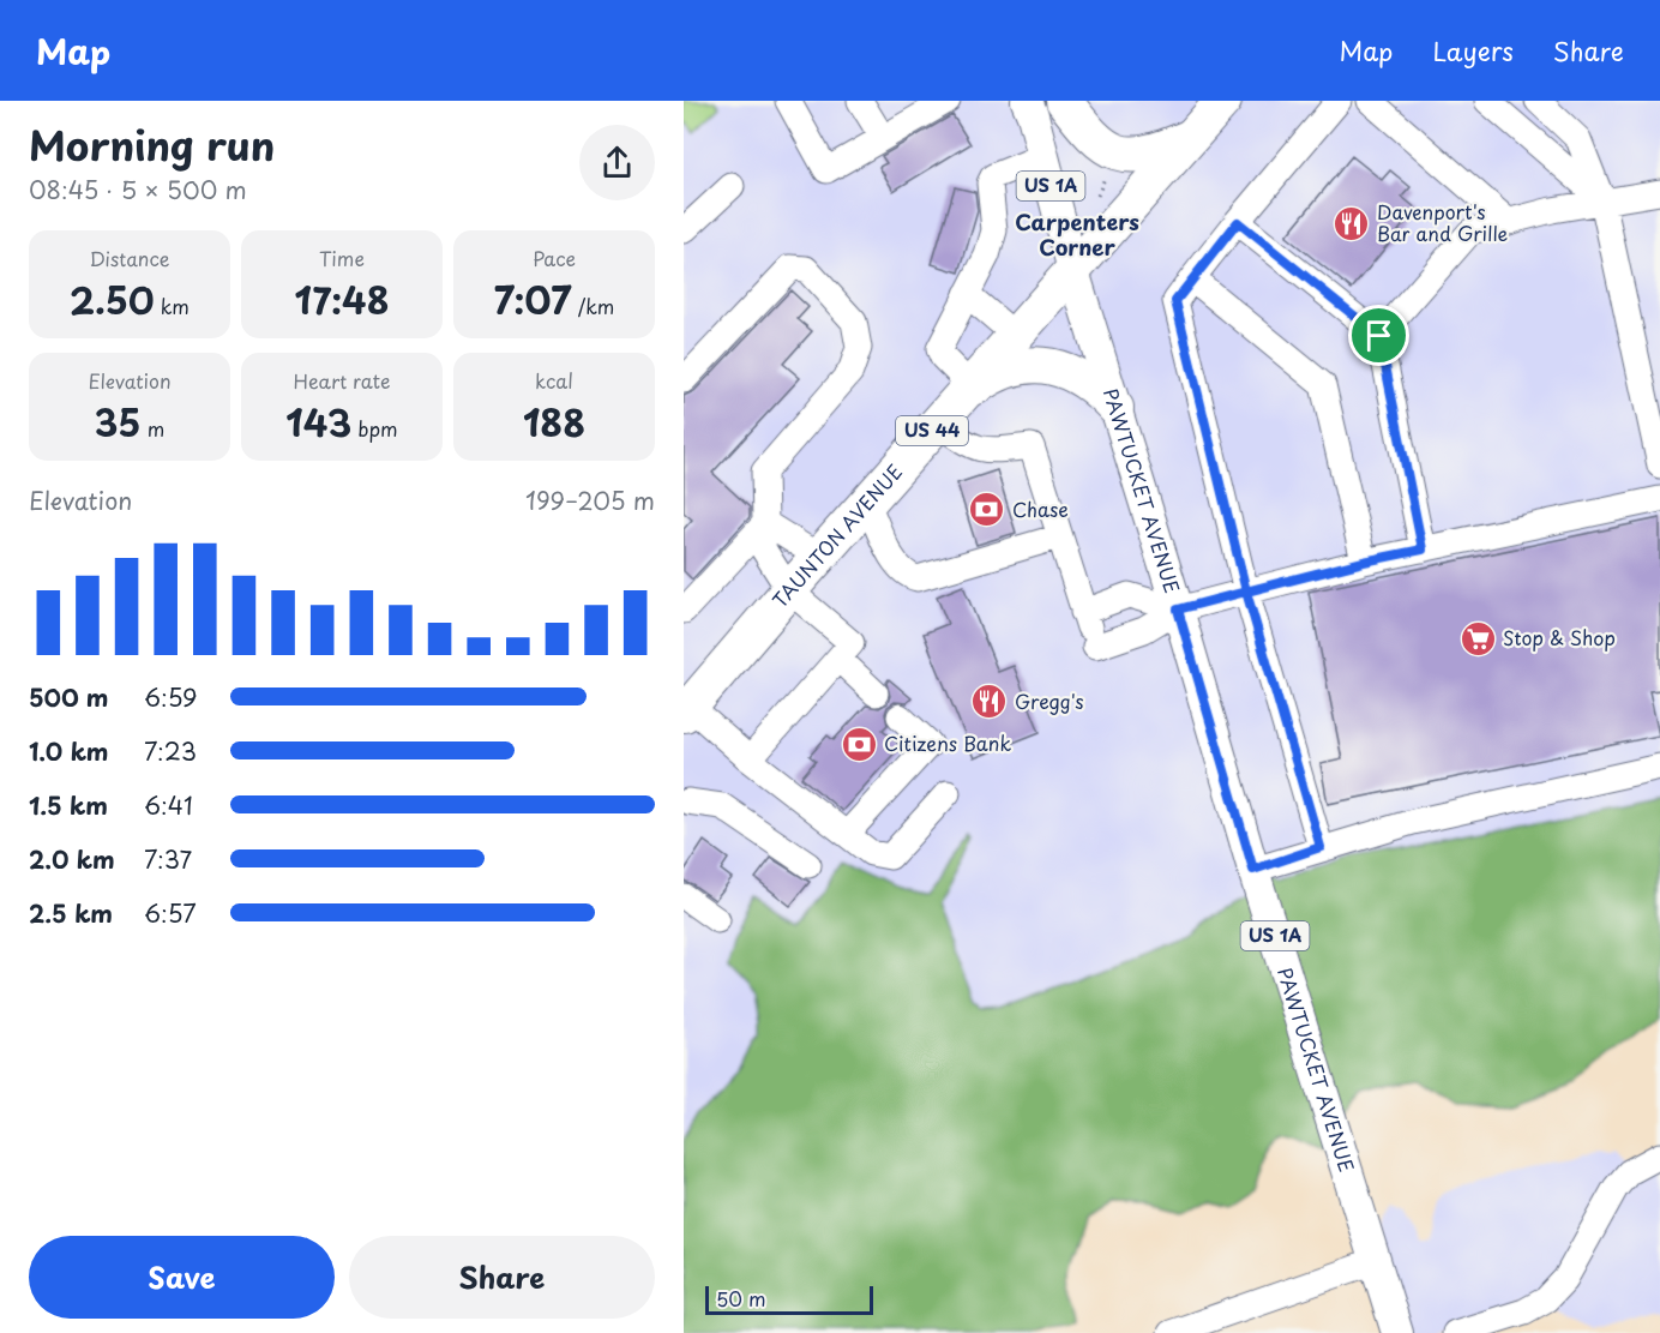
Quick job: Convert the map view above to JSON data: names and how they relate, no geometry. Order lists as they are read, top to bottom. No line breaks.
{"streets":{"highway":["US 44","TAUNTON AVENUE"],"main road":["US 1A","PAWTUCKET AVENUE"]},"crossings":[["PAWTUCKET AVENUE","TAUNTON AVENUE"]],"districts":["Carpenters Corner"],"places":{"restaurant":["Davenport's Bar and Grille","Gregg's"],"bank":["Chase","Citizens Bank"],"supermarket":["Stop & Shop"]},"scale_bar":"50 m","page":{"header":"Map","nav":["Map","Layers","Share"],"heading":["Morning run","08:45 · 5 × 500 m"],"stats":[["Distance","2.50 km"],["Time","17:48"],["Pace","7:07 /km"],["Elevation","35 m"],["Heart rate","143 bpm"],["kcal","188"]],"chart":["Elevation","199–205 m"],"list":[{"name":"500 m","note":"6:59"},{"name":"1.0 km","note":"7:23"},{"name":"1.5 km","note":"6:41"},{"name":"2.0 km","note":"7:37"},{"name":"2.5 km","note":"6:57"}],"buttons":["Save","Share"],"scale":"50 m"}}
